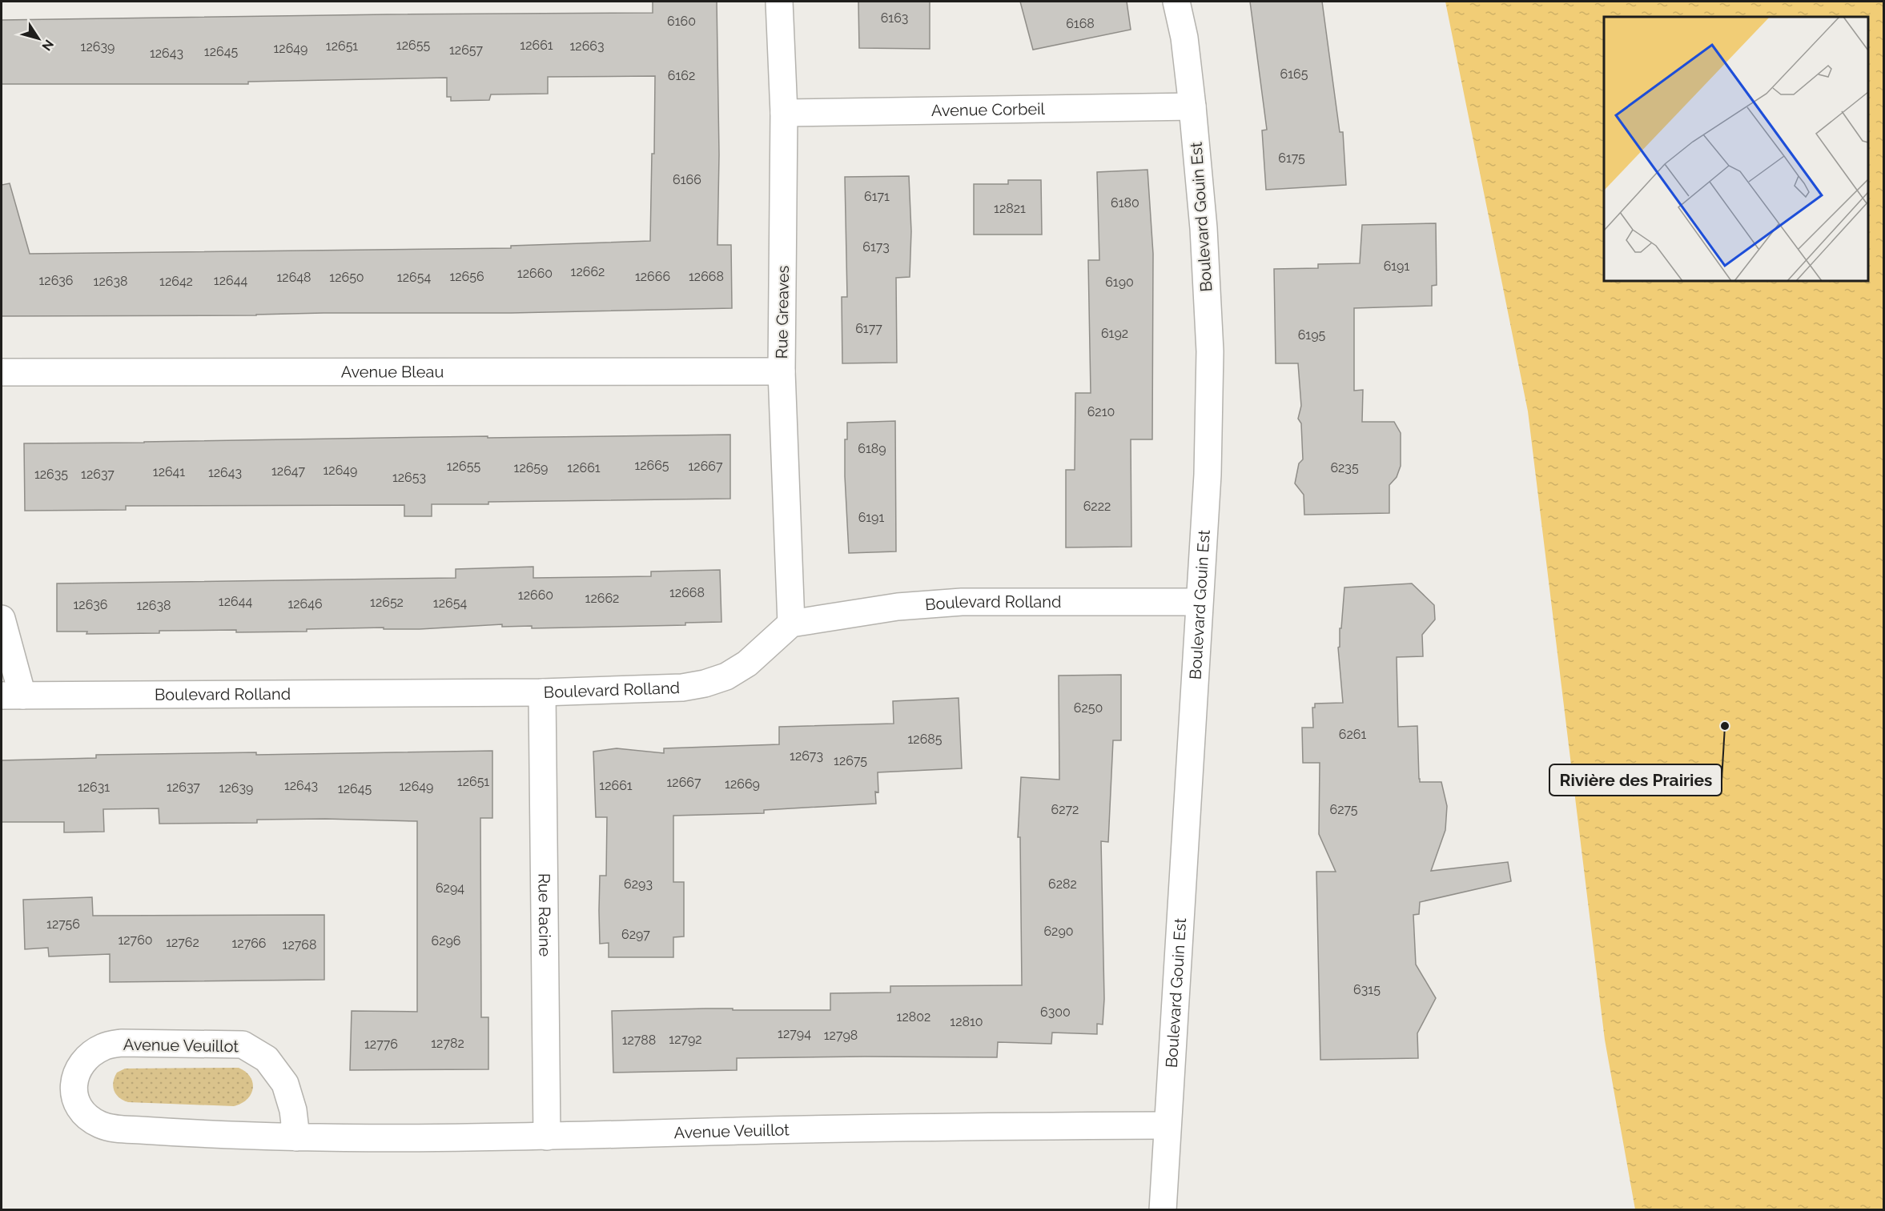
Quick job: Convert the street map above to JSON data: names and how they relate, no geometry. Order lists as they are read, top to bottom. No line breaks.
{"streets":{"street":["Avenue Corbeil","Boulevard Gouin Est","Rue Greaves","Avenue Bleau","Boulevard Rolland","Rue Racine","Avenue Veuillot"]},"crossings":[["Avenue Corbeil","Boulevard Gouin Est"],["Avenue Corbeil","Rue Greaves"],["Boulevard Gouin Est","Boulevard Rolland"],["Boulevard Gouin Est","Avenue Veuillot"],["Rue Greaves","Avenue Bleau"],["Rue Greaves","Boulevard Rolland"],["Boulevard Rolland","Rue Racine"],["Rue Racine","Avenue Veuillot"]],"places":["Rivière des Prairies"],"house_numbers":["6163","6160","6168","12655","12661","12651","12663","12639","12649","12657","12645","12643","6165","6162","6175","6166","6171","6180","12821","6173","6191","12662","12660","12656","12666","12668","12648","12650","12654","12636","12644","12638","12642","6190","6177","6192","6195","6210","6189","12665","12655","12667","12659","12661","6235","12649","12647","12641","12643","12635","12637","12653","6222","6191","12668","12660","12662","12644","12652","12654","12646","12636","12638","6250","6261","12685","12673","12675","12651","12667","12669","12643","12661","12649","12631","12637","12639","12645","6272","6275","6293","6282","6294","12756","6290","6297","12760","6296","12762","12766","12768","6315","6300","12802","12810","12794","12798","12792","12788","12782","12776"],"north":"bottom right"}
